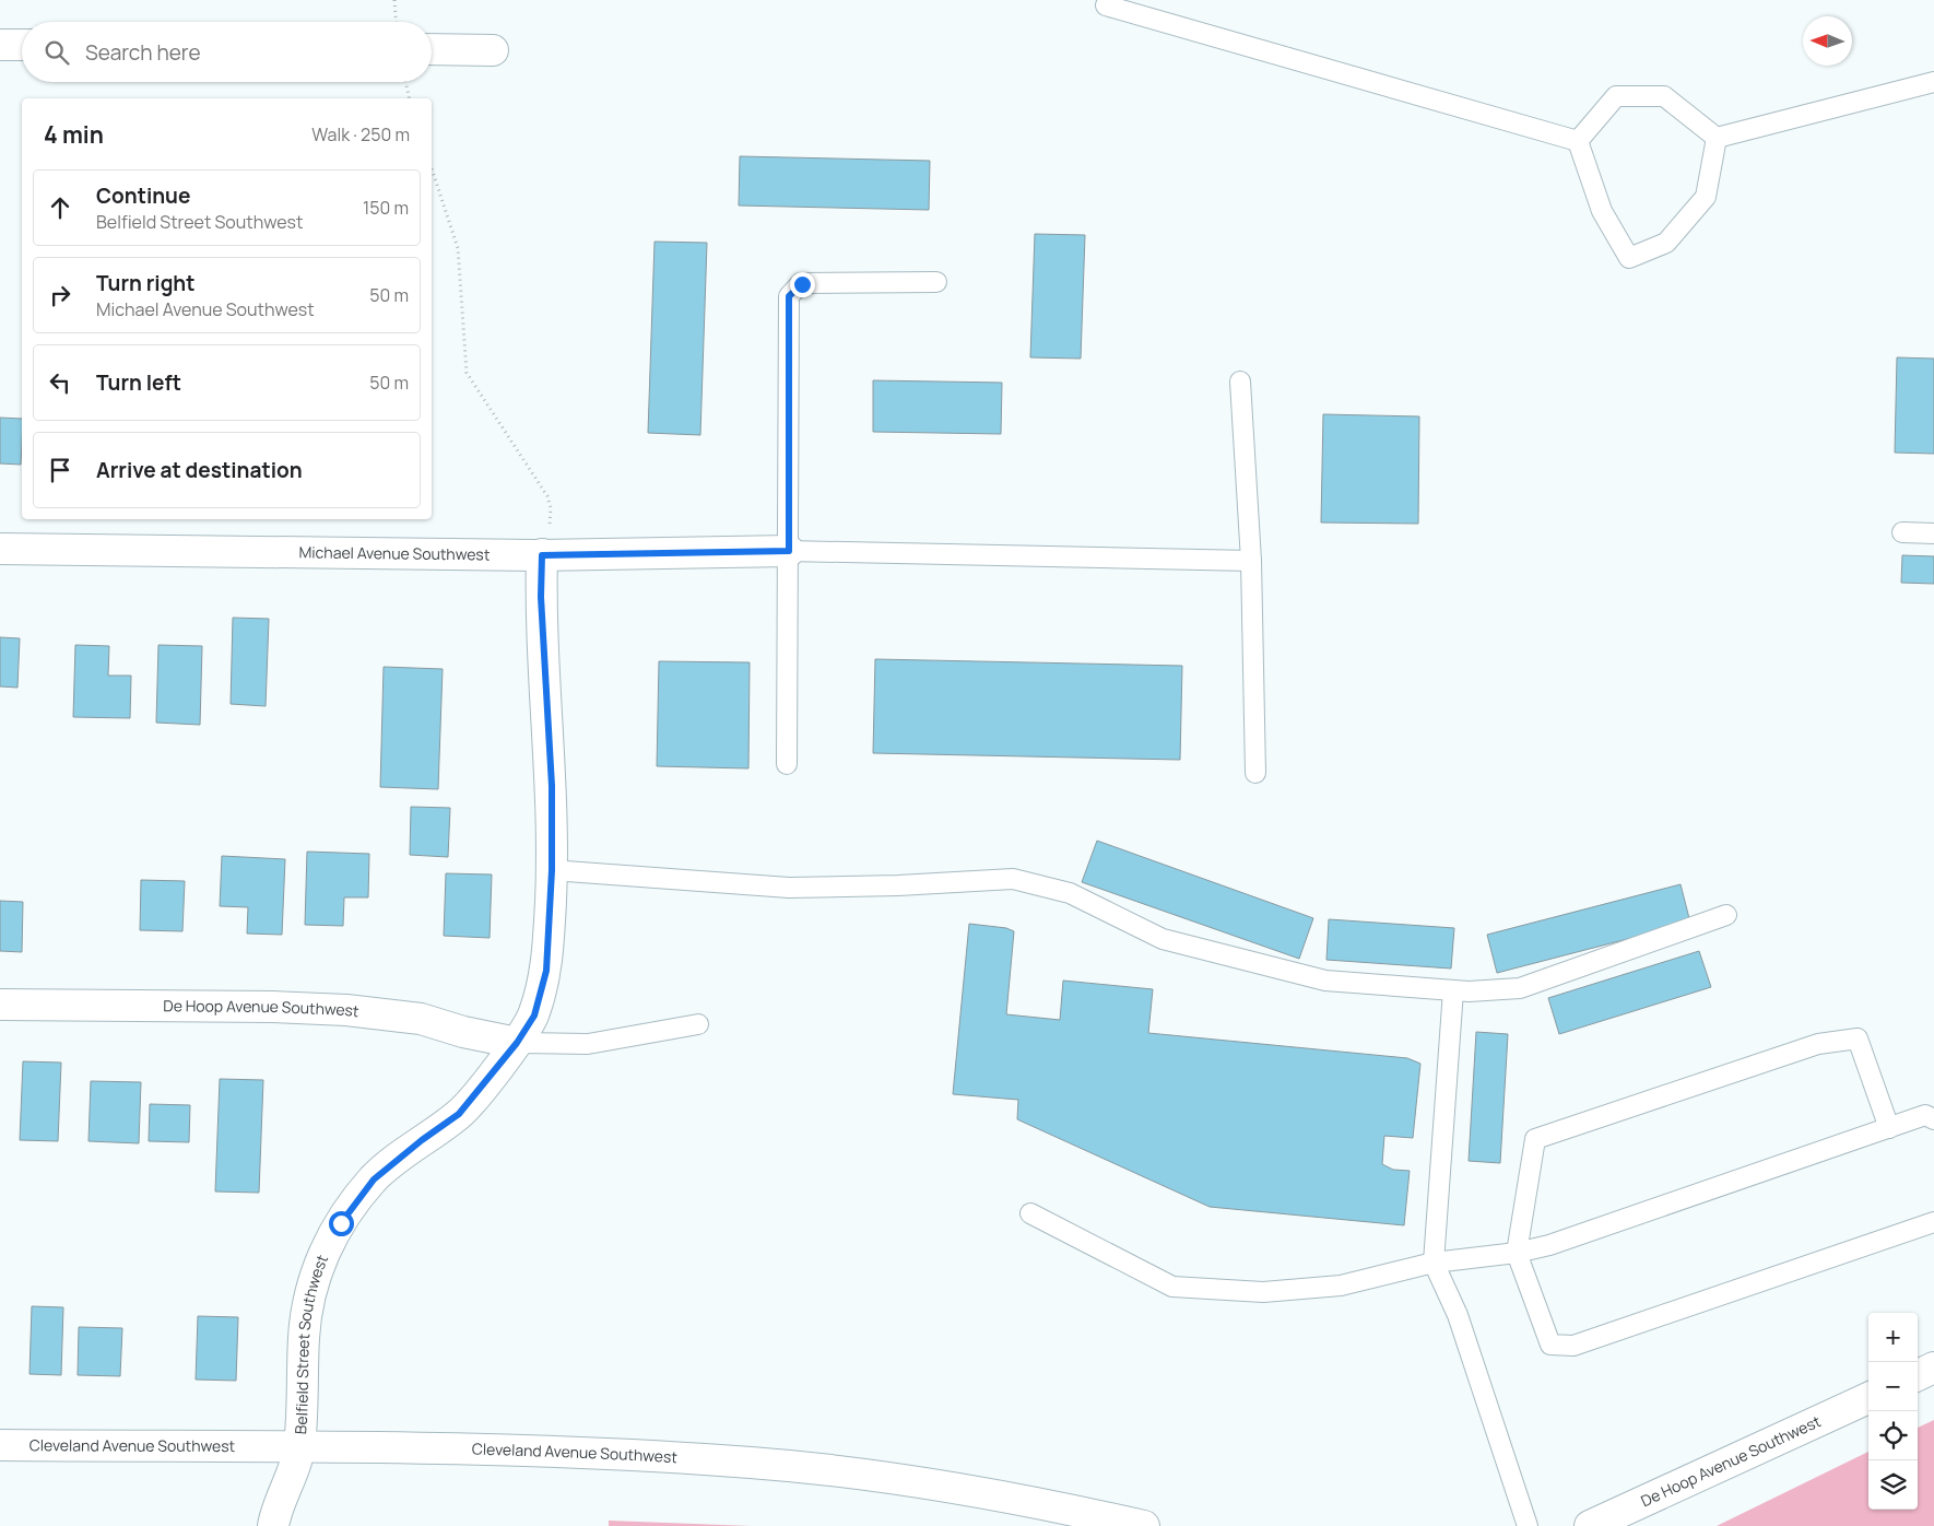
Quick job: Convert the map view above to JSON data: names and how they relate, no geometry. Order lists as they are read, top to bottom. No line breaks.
{"streets":{"street":["Michael Avenue Southwest","De Hoop Avenue Southwest","Belfield Street Southwest","Cleveland Avenue Southwest"]},"crossings":[["Michael Avenue Southwest","Belfield Street Southwest"],["De Hoop Avenue Southwest","Belfield Street Southwest"],["Belfield Street Southwest","Cleveland Avenue Southwest"]],"north":"left","page":{"search":"Search here","heading":["4 min","Walk · 250 m"],"list":[["Continue","Belfield Street Southwest","150 m"],["Turn right","Michael Avenue Southwest","50 m"],["Turn left","50 m"],"Arrive at destination"],"map_buttons":["+","−"]}}
